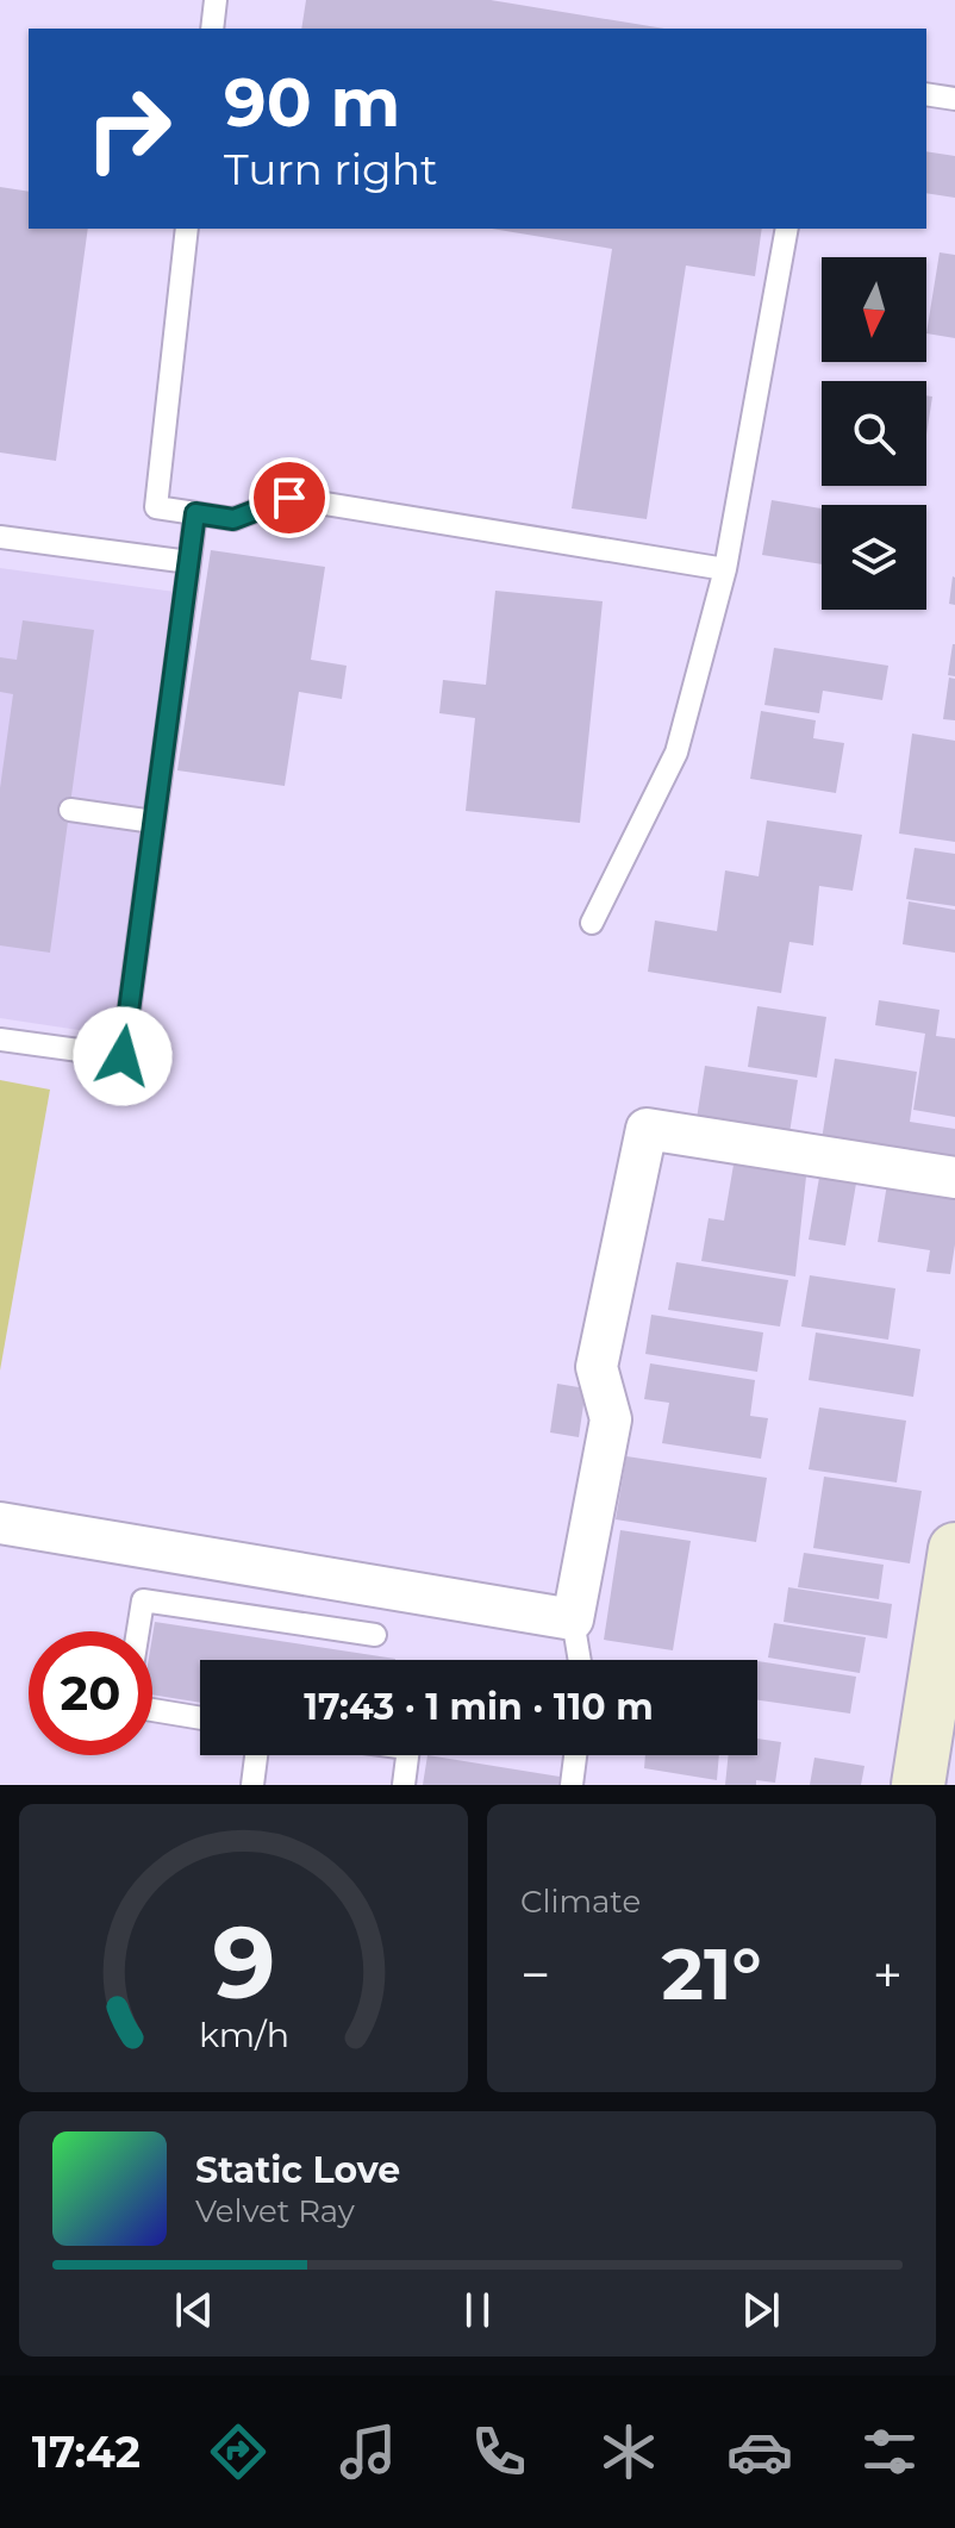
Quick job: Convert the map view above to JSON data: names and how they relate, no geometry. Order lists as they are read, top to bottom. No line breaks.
{"north":"bottom","page":{"turn":["90 m","Turn right"],"limit":"20","trip":"17:43 · 1 min · 110 m","tile":"Climate","heat":["−","21°","+"],"song":["Static Love","Velvet Ray"],"tabs":"17:42","gauge":["9","km/h"]}}
